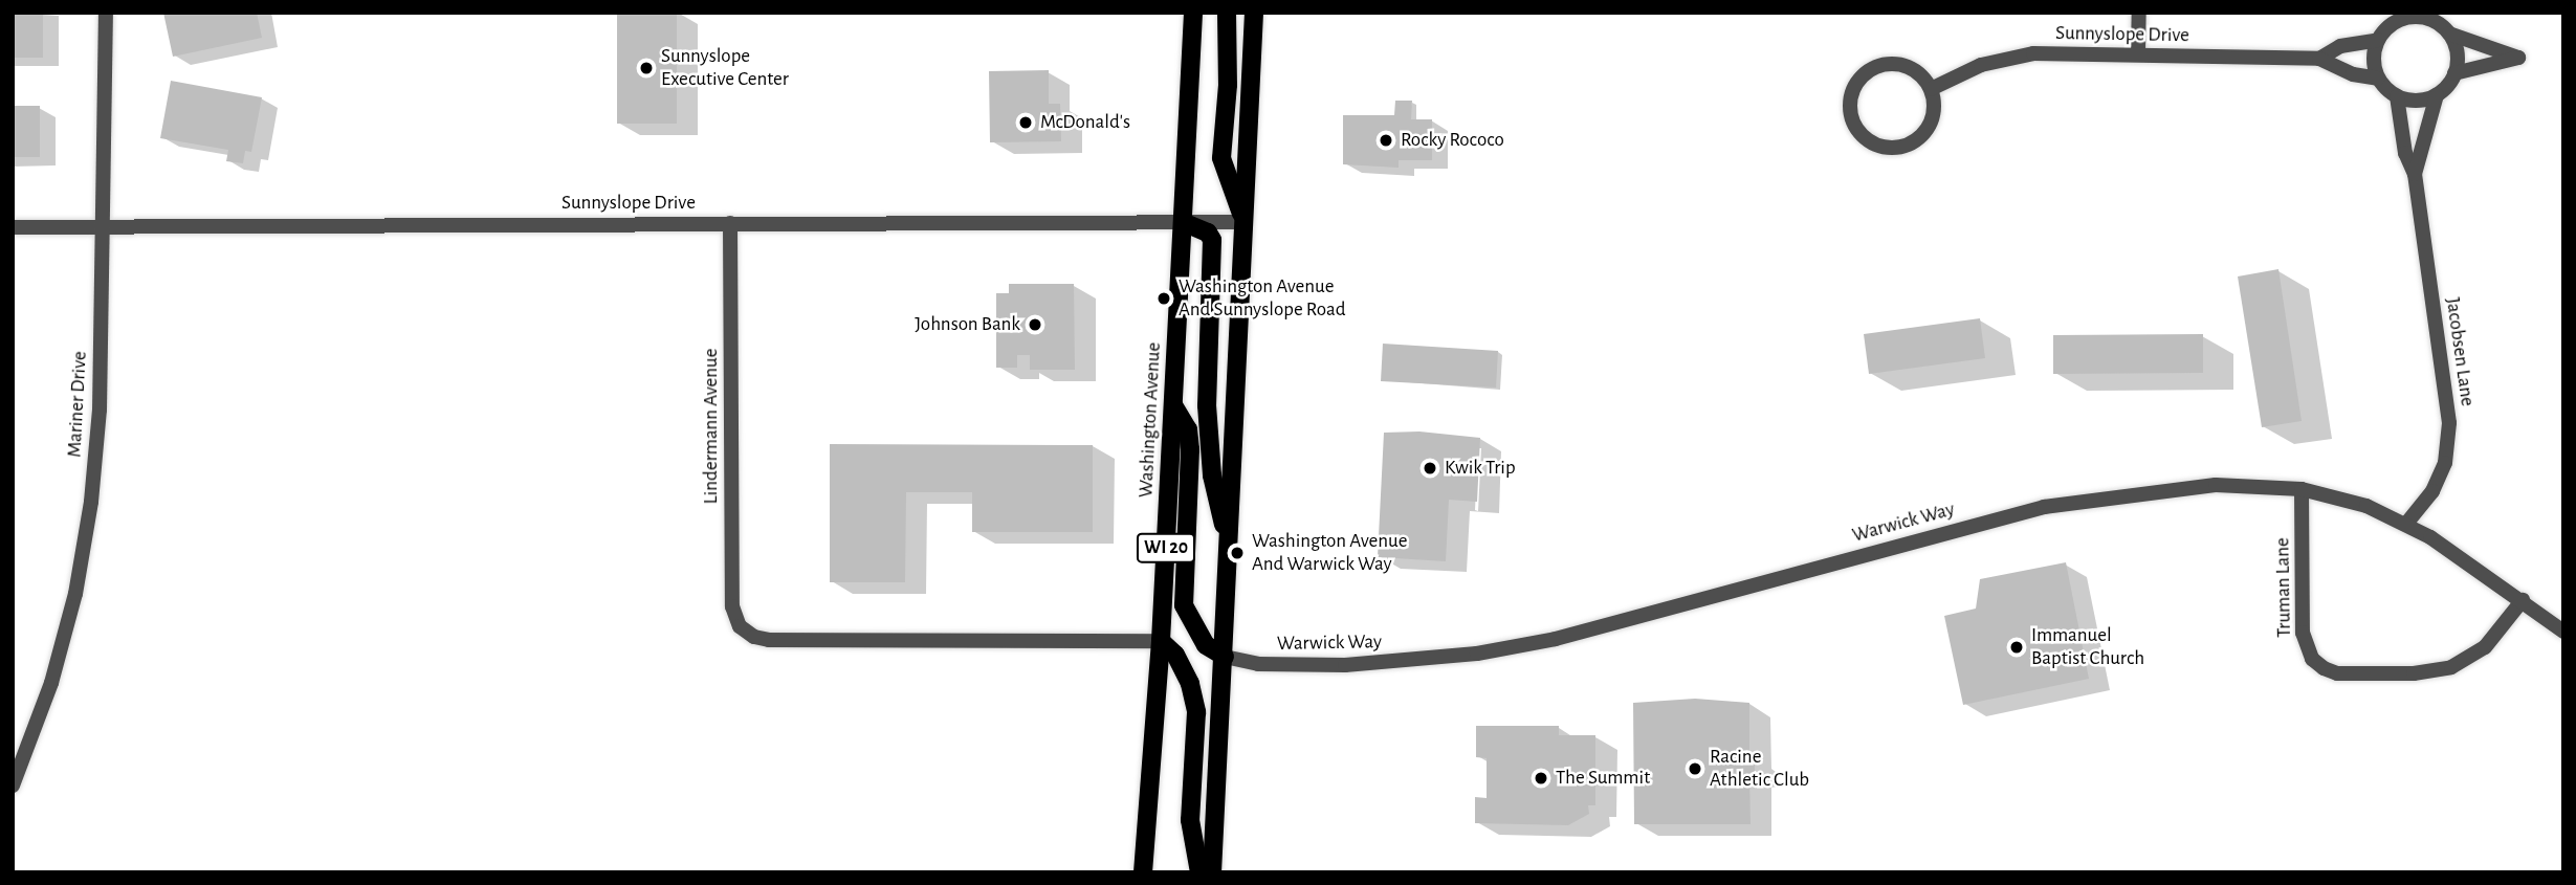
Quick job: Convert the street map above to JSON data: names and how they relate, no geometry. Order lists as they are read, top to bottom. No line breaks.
{"streets":{"main road":["Washington Avenue","WI 20"],"street":["Sunnyslope Drive","Jacobsen Lane","Mariner Drive","Lindermann Avenue","Warwick Way","Truman Lane"]},"crossings":[["Sunnyslope Drive","Jacobsen Lane"],["Sunnyslope Drive","Mariner Drive"],["Sunnyslope Drive","Washington Avenue"],["Sunnyslope Drive","Lindermann Avenue"],["Jacobsen Lane","Warwick Way"],["Washington Avenue","Lindermann Avenue"],["Warwick Way","Truman Lane"]],"places":["Sunnyslope Executive Center","McDonald's","Rocky Rococo","Washington Avenue And Sunnyslope Road","Johnson Bank","Kwik Trip","Washington Avenue And Warwick Way","Immanuel Baptist Church","Racine Athletic Club","The Summit"]}
